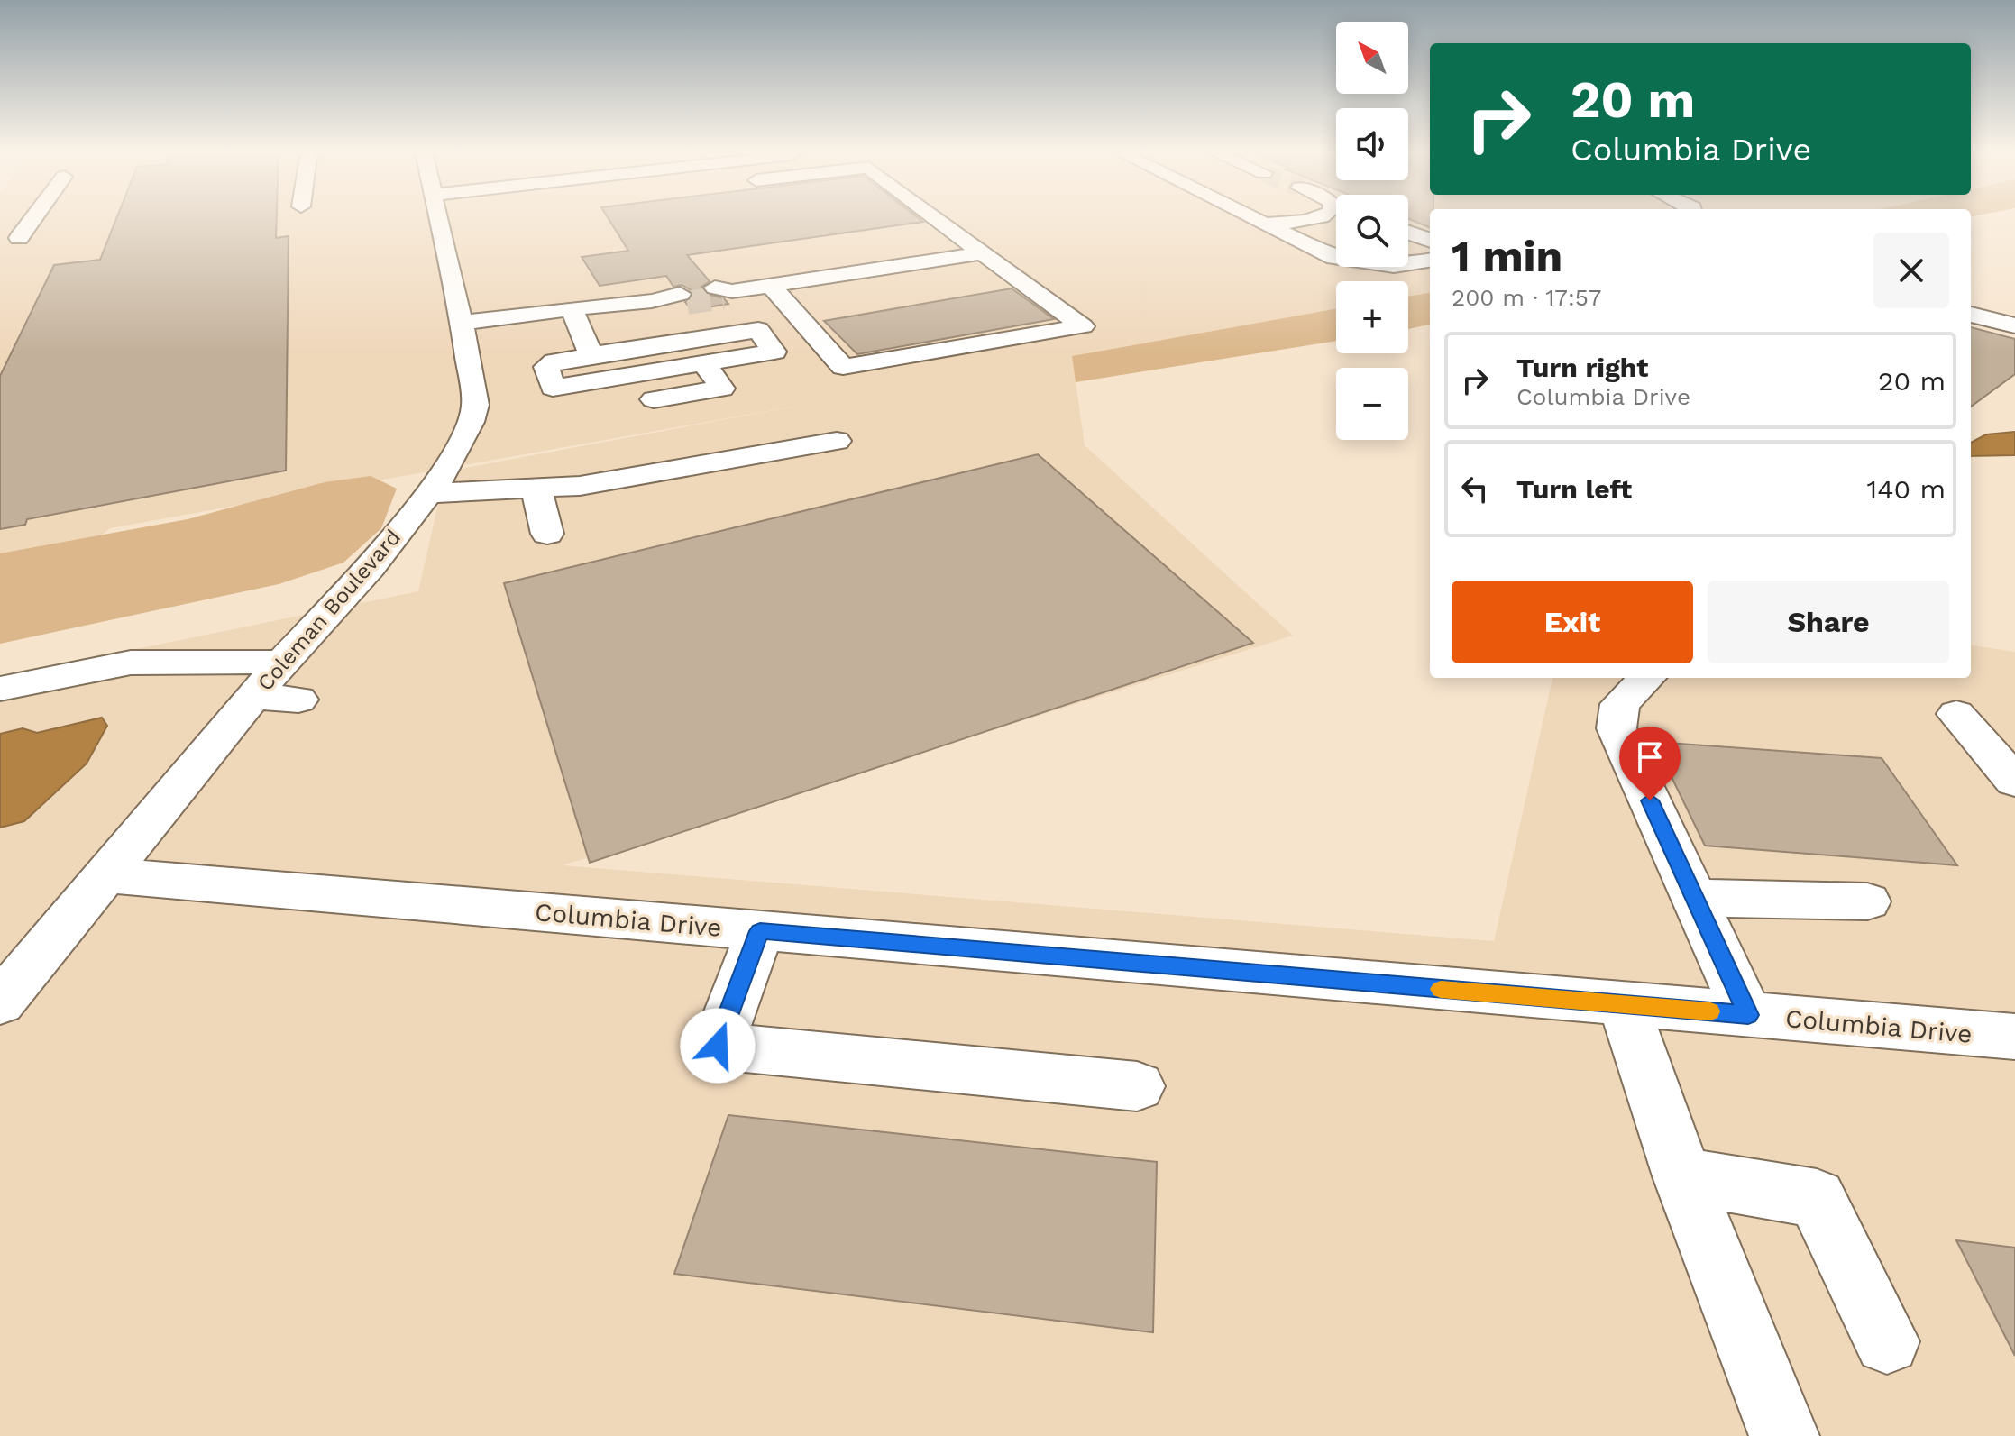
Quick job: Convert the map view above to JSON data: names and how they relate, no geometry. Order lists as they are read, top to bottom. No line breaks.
{"streets":{"street":["Coleman Boulevard","Columbia Drive"]},"crossings":[["Coleman Boulevard","Columbia Drive"]],"north":"top left","page":{"map_buttons":["+","−"],"turn":["20 m","Columbia Drive"],"heading":["1 min","200 m · 17:57"],"list":[{"name":"Turn right","note":"Columbia Drive","value":"20 m"},{"name":"Turn left","value":"140 m"}],"buttons":["Exit","Share"]}}
